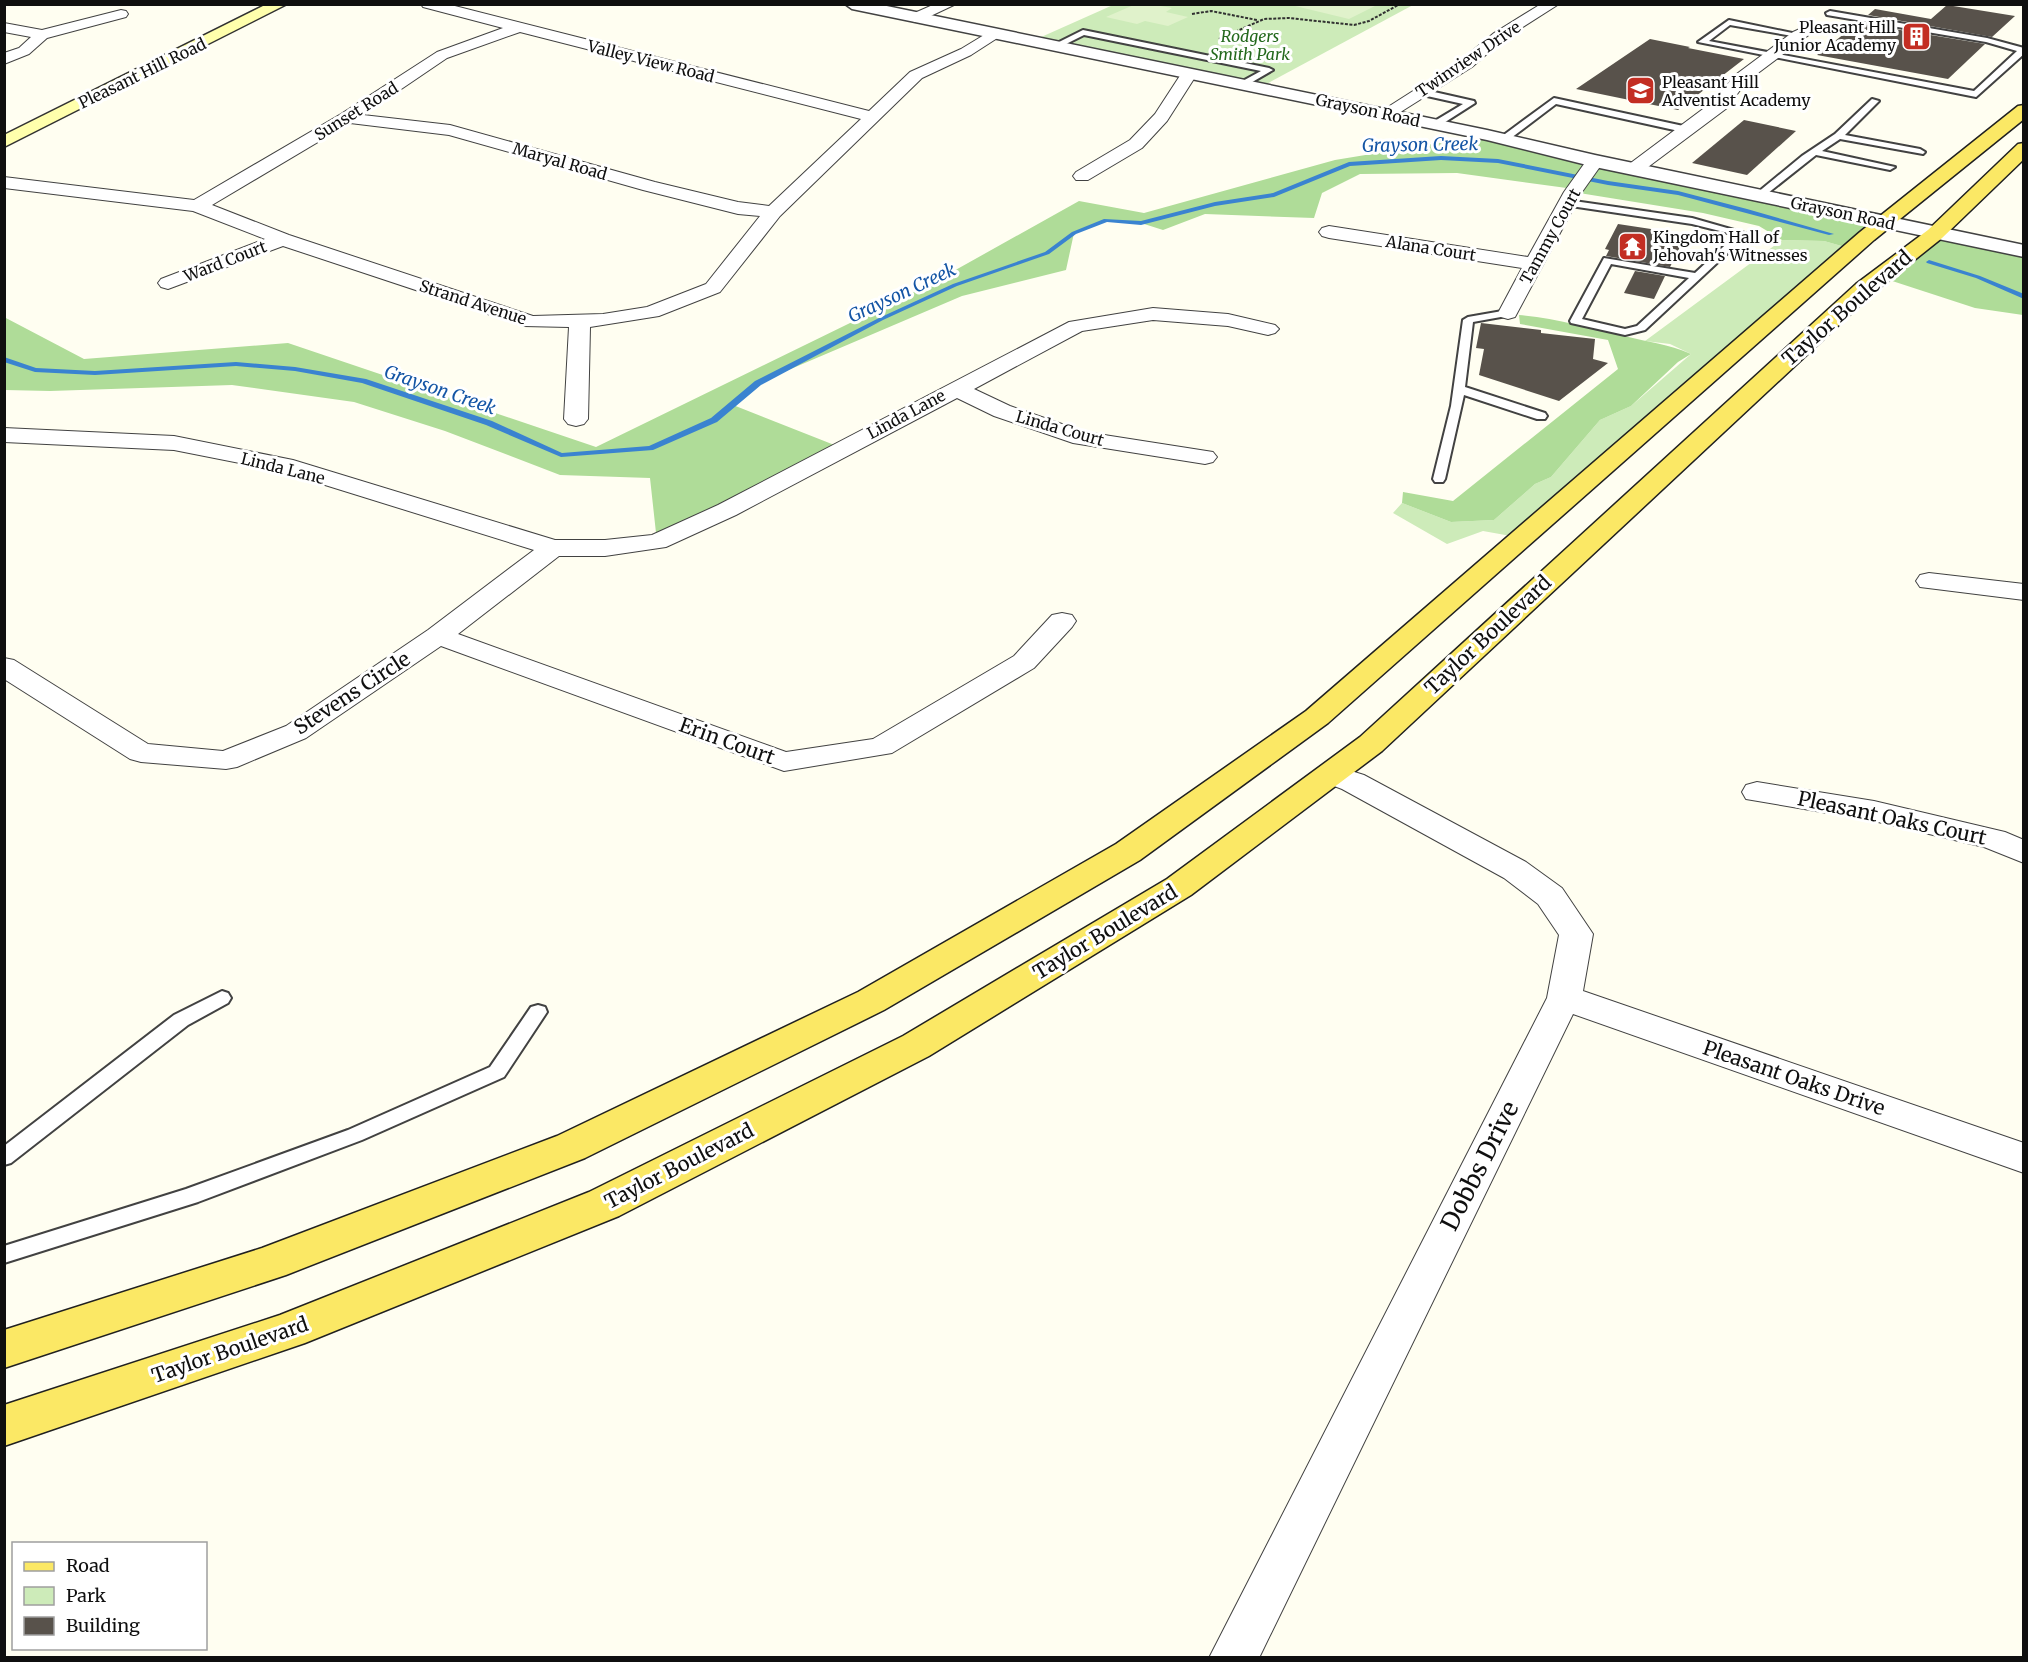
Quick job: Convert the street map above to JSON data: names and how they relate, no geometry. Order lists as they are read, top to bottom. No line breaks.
{"streets":{"main road":["Pleasant Hill Road","Taylor Boulevard"],"street":["Twinview Drive","Valley View Road","Grayson Road","Sunset Road","Maryal Road","Tammy Court","Alana Court","Ward Court","Strand Avenue","Linda Lane","Linda Court","Stevens Circle","Erin Court","Pleasant Oaks Court","Pleasant Oaks Drive","Dobbs Drive"]},"crossings":[["Twinview Drive","Grayson Road"],["Valley View Road","Sunset Road"],["Valley View Road","Strand Avenue"],["Grayson Road","Tammy Court"],["Grayson Road","Strand Avenue"],["Grayson Road","Taylor Boulevard"],["Sunset Road","Maryal Road"],["Sunset Road","Strand Avenue"],["Maryal Road","Strand Avenue"],["Tammy Court","Alana Court"],["Ward Court","Strand Avenue"],["Taylor Boulevard","Dobbs Drive"],["Linda Lane","Linda Court"],["Stevens Circle","Erin Court"],["Pleasant Oaks Drive","Dobbs Drive"]],"water":["Grayson Creek"],"parks":["Rodgers Smith Park"],"places":{"building":["Pleasant Hill Junior Academy"],"school or university":["Pleasant Hill Adventist Academy"],"temple":["Kingdom Hall of Jehovah's Witnesses"]},"legend":["Road","Park","Building"]}
